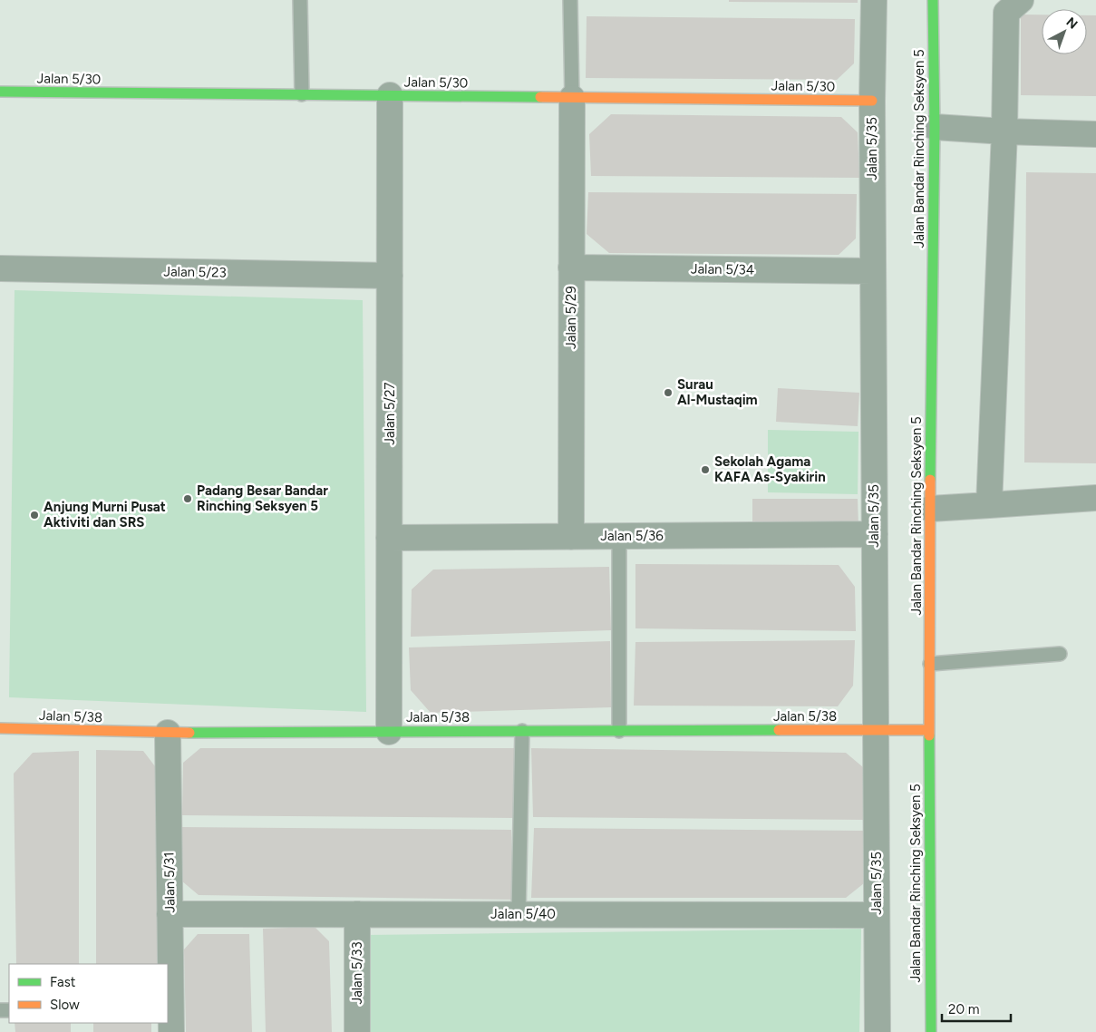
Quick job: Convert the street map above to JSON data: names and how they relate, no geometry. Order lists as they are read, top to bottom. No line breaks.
{"streets":{"street":["Jalan 5/30","Jalan 5/35","Jalan Bandar Rinching Seksyen 5","Jalan 5/34","Jalan 5/23","Jalan 5/29","Jalan 5/27","Jalan 5/36","Jalan 5/38","Jalan 5/31","Jalan 5/40","Jalan 5/33"]},"crossings":[["Jalan 5/30","Jalan 5/35"],["Jalan 5/30","Jalan 5/29"],["Jalan 5/30","Jalan 5/27"],["Jalan 5/35","Jalan 5/34"],["Jalan 5/35","Jalan 5/36"],["Jalan 5/35","Jalan 5/38"],["Jalan 5/35","Jalan 5/40"],["Jalan Bandar Rinching Seksyen 5","Jalan 5/38"],["Jalan 5/34","Jalan 5/29"],["Jalan 5/23","Jalan 5/27"],["Jalan 5/29","Jalan 5/36"],["Jalan 5/27","Jalan 5/36"],["Jalan 5/27","Jalan 5/38"],["Jalan 5/38","Jalan 5/31"],["Jalan 5/31","Jalan 5/40"],["Jalan 5/40","Jalan 5/33"]],"places":["Surau Al-Mustaqim","Sekolah Agama KAFA As-Syakirin","Padang Besar Bandar Rinching Seksyen 5","Anjung Murni Pusat Aktiviti dan SRS"],"legend":["Fast","Slow"],"scale_bar":"20 m","north":"top right"}
